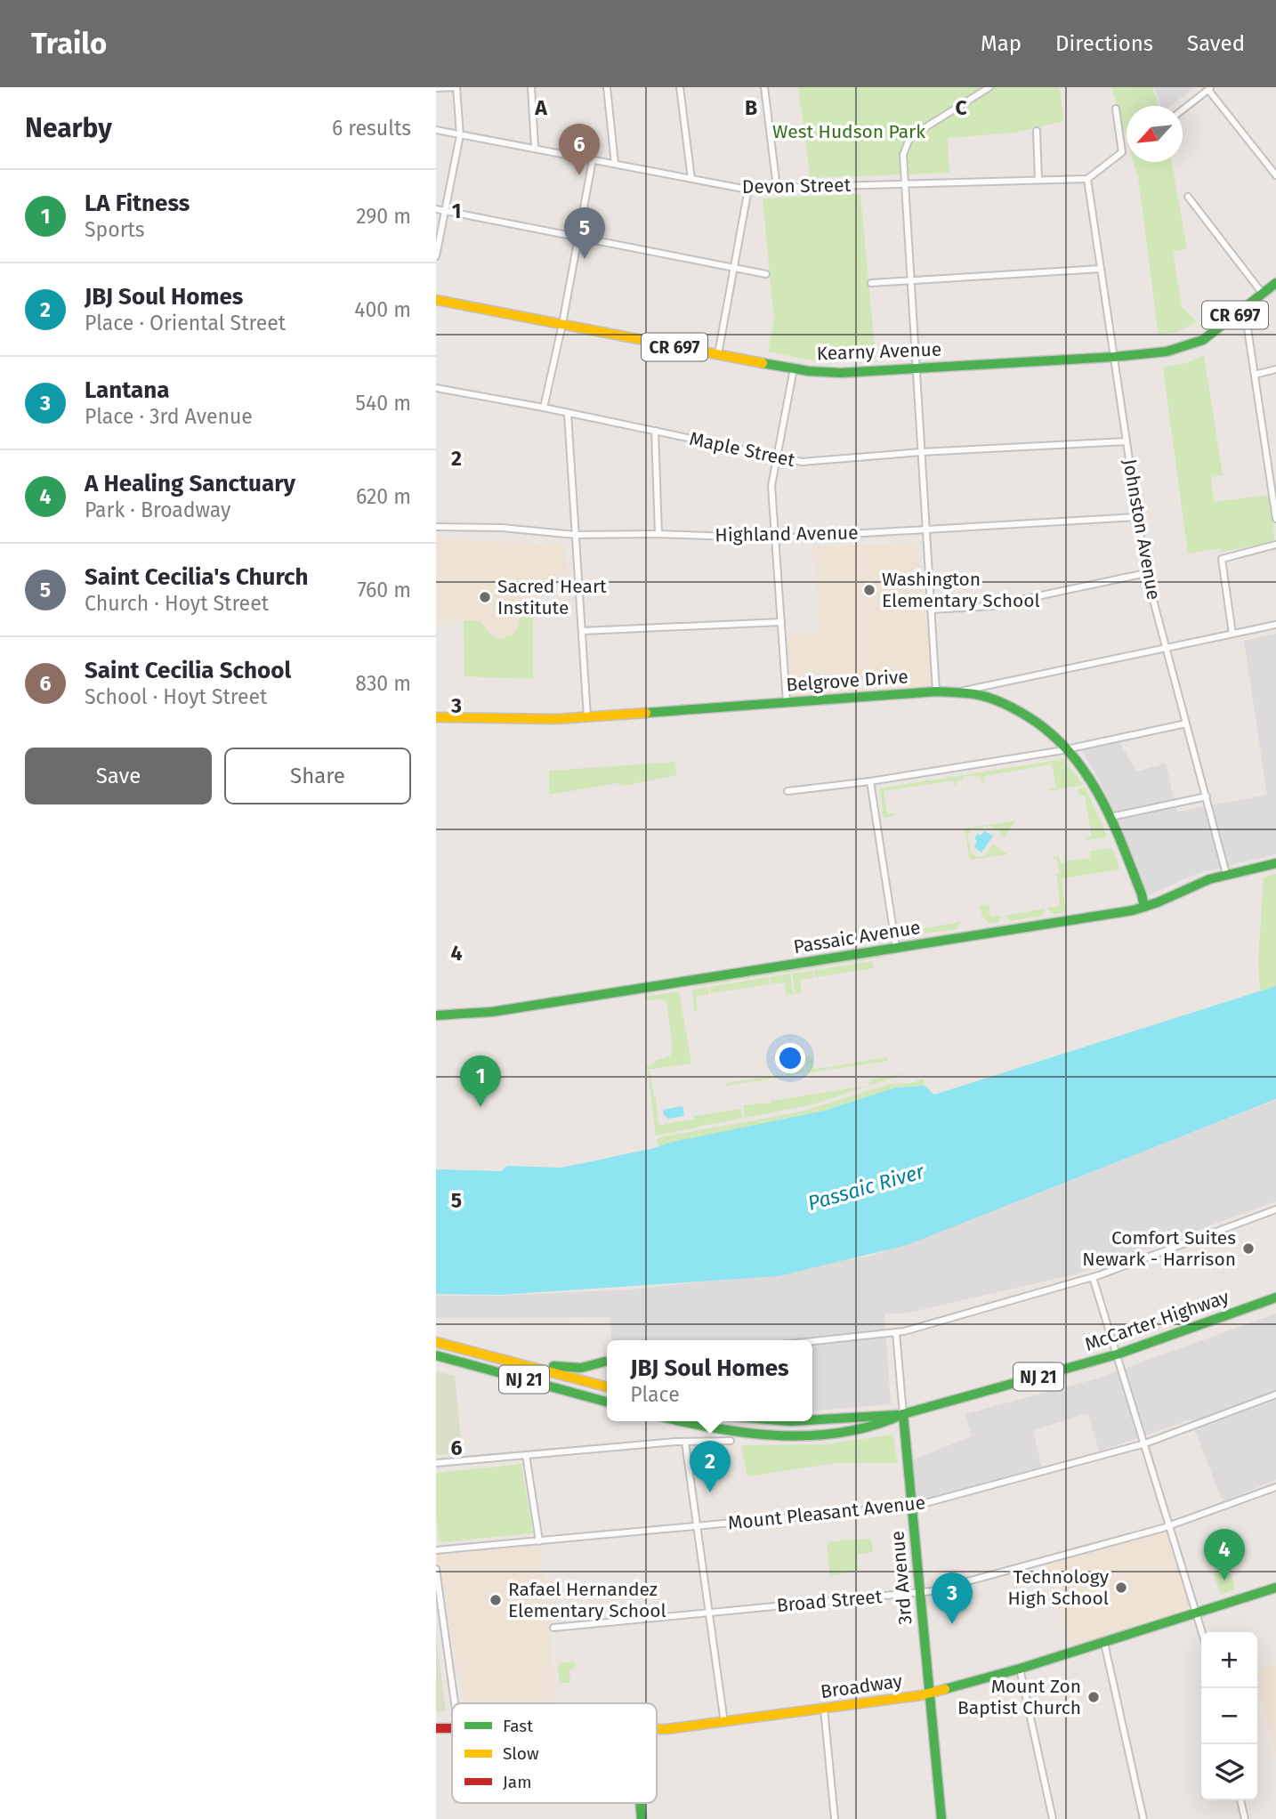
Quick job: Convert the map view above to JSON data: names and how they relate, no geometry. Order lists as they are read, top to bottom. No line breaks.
{"streets":{"main road":["CR 697","Kearny Avenue","Belgrove Drive","Passaic Avenue","McCarter Highway","NJ 21","3rd Avenue","Broadway"],"street":["Devon Street","Maple Street","Johnston Avenue","Highland Avenue","Mount Pleasant Avenue","Broad Street"]},"crossings":[["Devon Street","Johnston Avenue"],["CR 697","Kearny Avenue"],["Kearny Avenue","Johnston Avenue"],["Maple Street","Johnston Avenue"],["Johnston Avenue","Highland Avenue"],["Johnston Avenue","Passaic Avenue"],["Belgrove Drive","Passaic Avenue"],["McCarter Highway","3rd Avenue"],["Mount Pleasant Avenue","3rd Avenue"],["3rd Avenue","Broad Street"],["3rd Avenue","Broadway"]],"water":["Passaic River"],"parks":["West Hudson Park"],"places":["Washington Elementary School","Sacred Heart Institute","Comfort Suites Newark - Harrison","Technology High School","Rafael Hernandez Elementary School","Mount Zon Baptist Church"],"legend":["Fast","Slow","Jam"],"north":"bottom left","page":{"header":"Trailo","nav":["Map","Directions","Saved"],"heading":["Nearby","6 results"],"pins":["6","5","1","2","4","3"],"list":[{"mark":"1","name":"LA Fitness","note":"Sports","value":"290 m"},{"mark":"2","name":"JBJ Soul Homes","note":"Place · Oriental Street","value":"400 m"},{"mark":"3","name":"Lantana","note":"Place · 3rd Avenue","value":"540 m"},{"mark":"4","name":"A Healing Sanctuary","note":"Park · Broadway","value":"620 m"},{"mark":"5","name":"Saint Cecilia's Church","note":"Church · Hoyt Street","value":"760 m"},{"mark":"6","name":"Saint Cecilia School","note":"School · Hoyt Street","value":"830 m"}],"buttons":["Save","Share"],"popup":["JBJ Soul Homes","Place"],"map_buttons":["+","−"]},"grid":{"columns":["A","B","C"],"rows":["1","2","3","4","5","6"]}}
